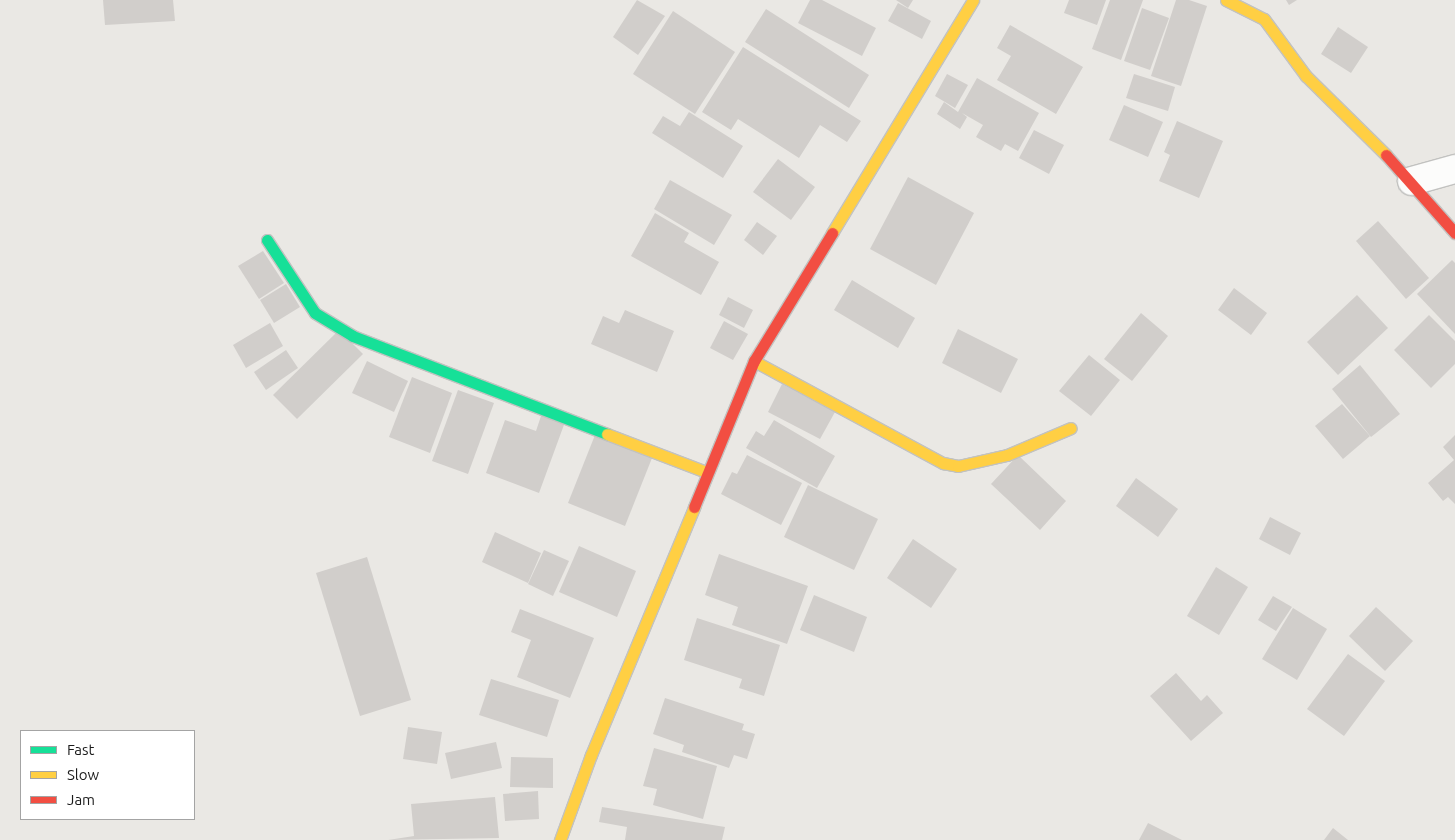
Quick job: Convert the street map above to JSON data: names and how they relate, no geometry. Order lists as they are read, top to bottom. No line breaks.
{"legend":["Fast","Slow","Jam"]}
